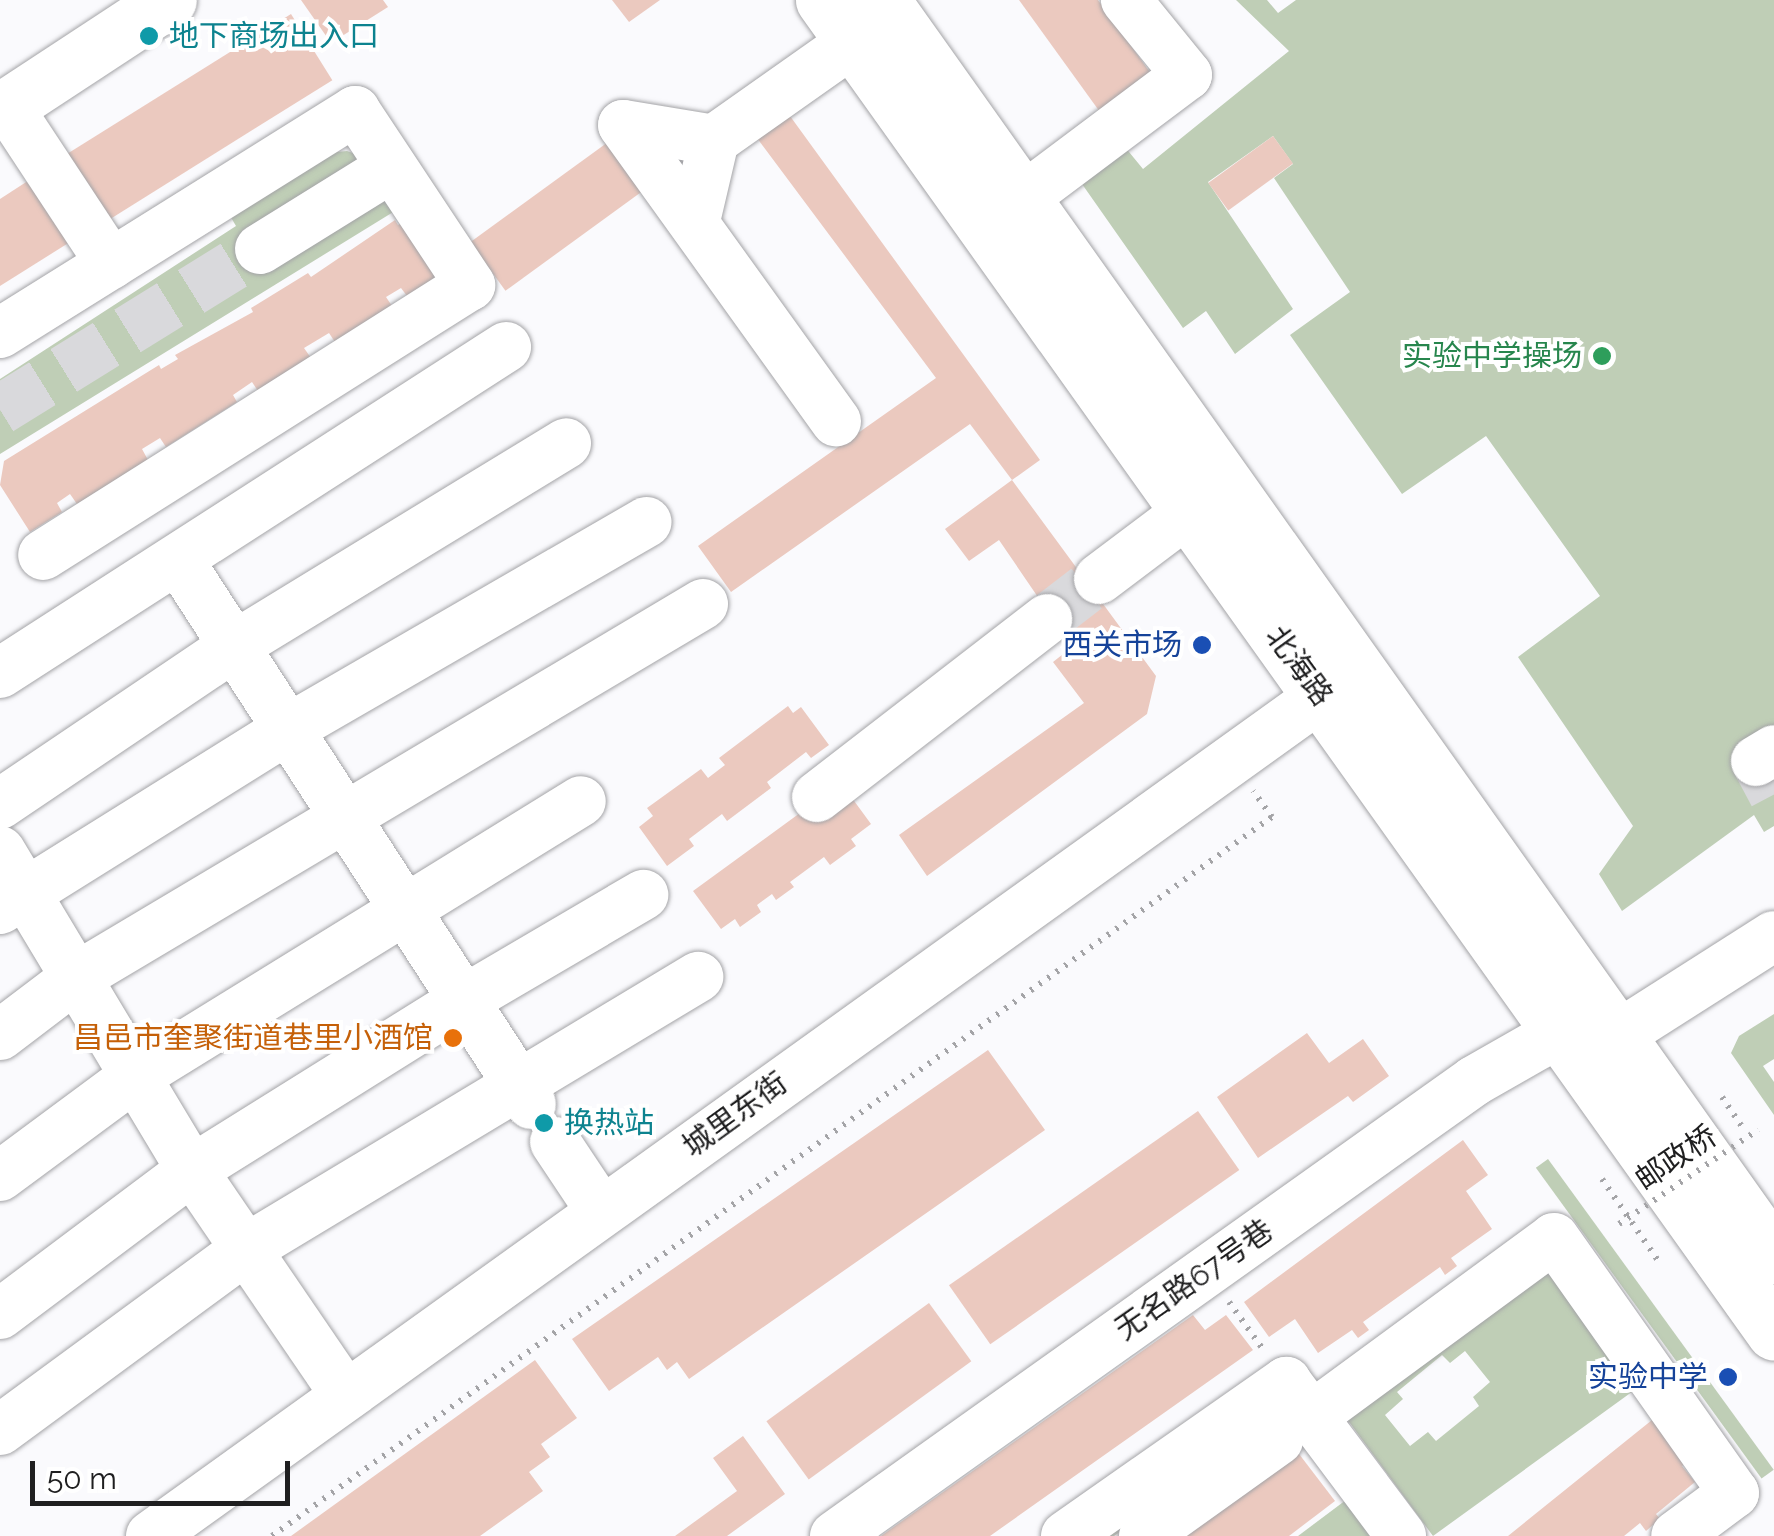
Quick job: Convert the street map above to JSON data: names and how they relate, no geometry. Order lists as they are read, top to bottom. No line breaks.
{"streets":{"main road":["北海路"],"street":["城里东街","无名路67号巷"],"path":["邮政桥"]},"crossings":[["北海路","城里东街"],["北海路","无名路67号巷"]],"places":["地下商场出入口","实验中学操场","西关市场","昌邑市奎聚街道巷里小酒馆","换热站","实验中学"],"scale_bar":"50 m"}
